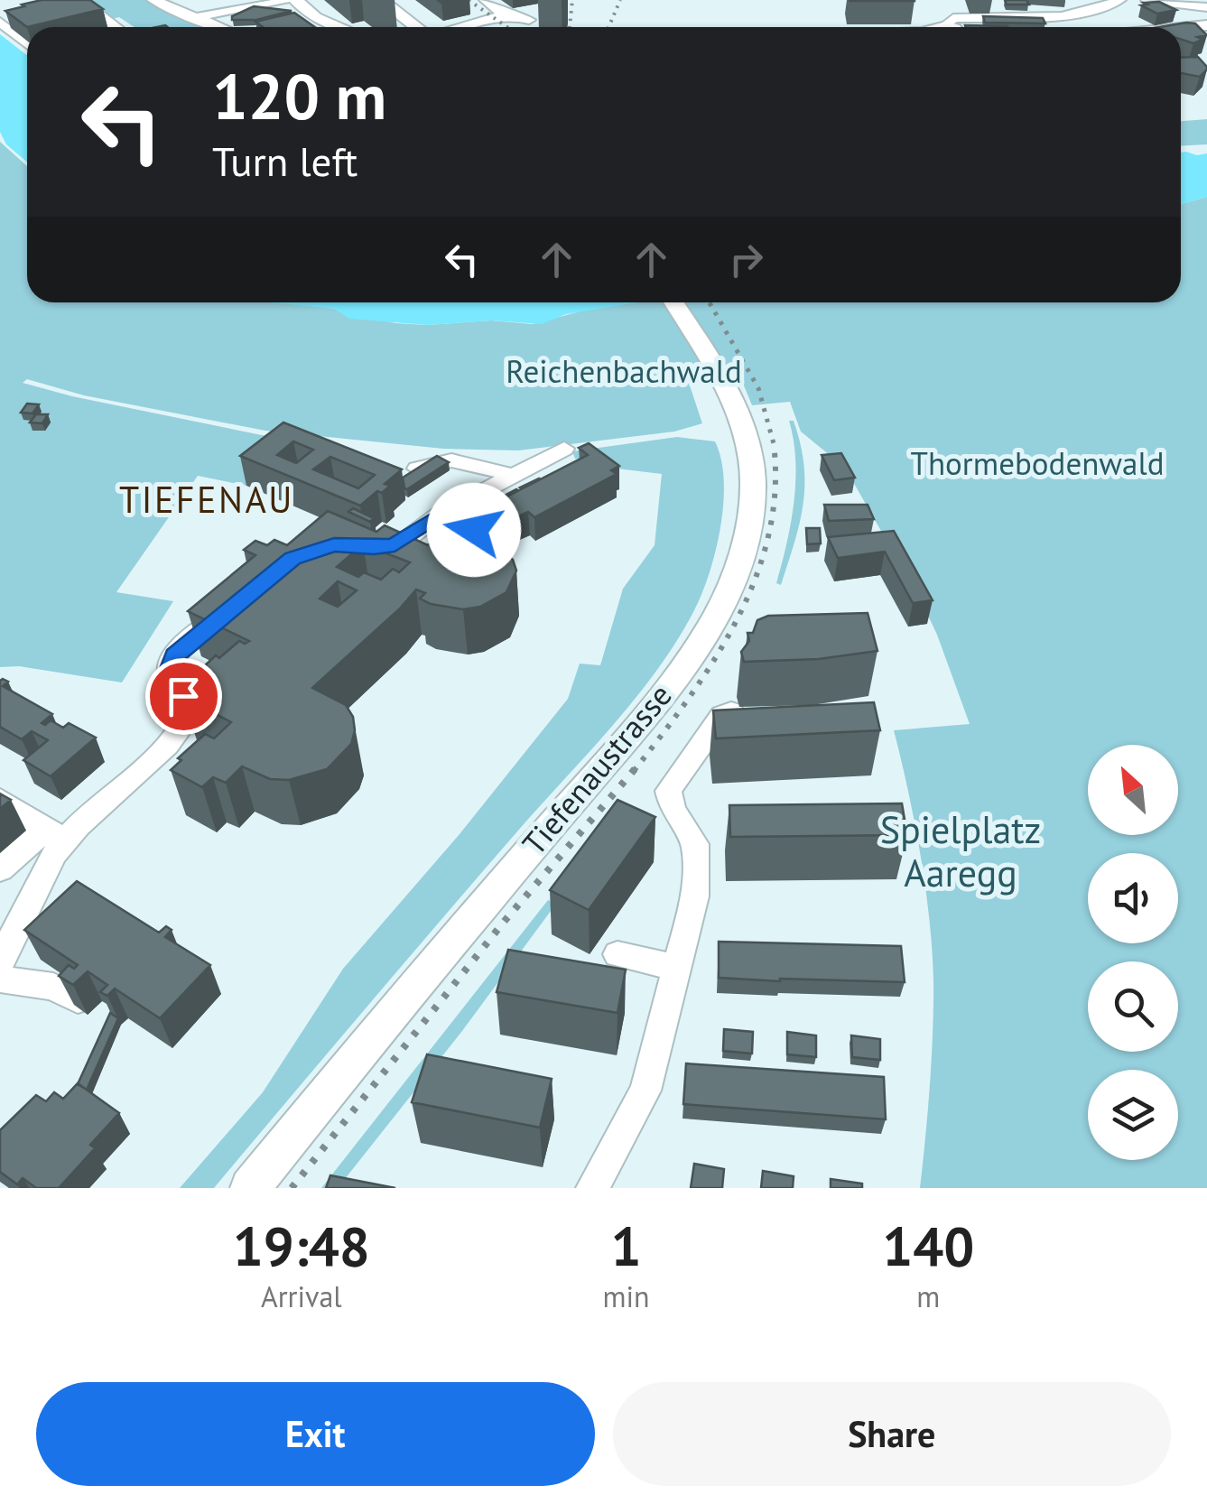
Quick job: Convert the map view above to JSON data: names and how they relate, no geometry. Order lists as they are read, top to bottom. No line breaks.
{"streets":{"main road":["Tiefenaustrasse"]},"districts":["TIEFENAU"],"parks":["Reichenbachwald","Thormebodenwald","Spielplatz Aaregg"],"north":"top left","page":{"turn":["120 m","Turn left"],"eta":["19:48","Arrival","1","min","140","m"],"buttons":["Exit","Share"]}}
